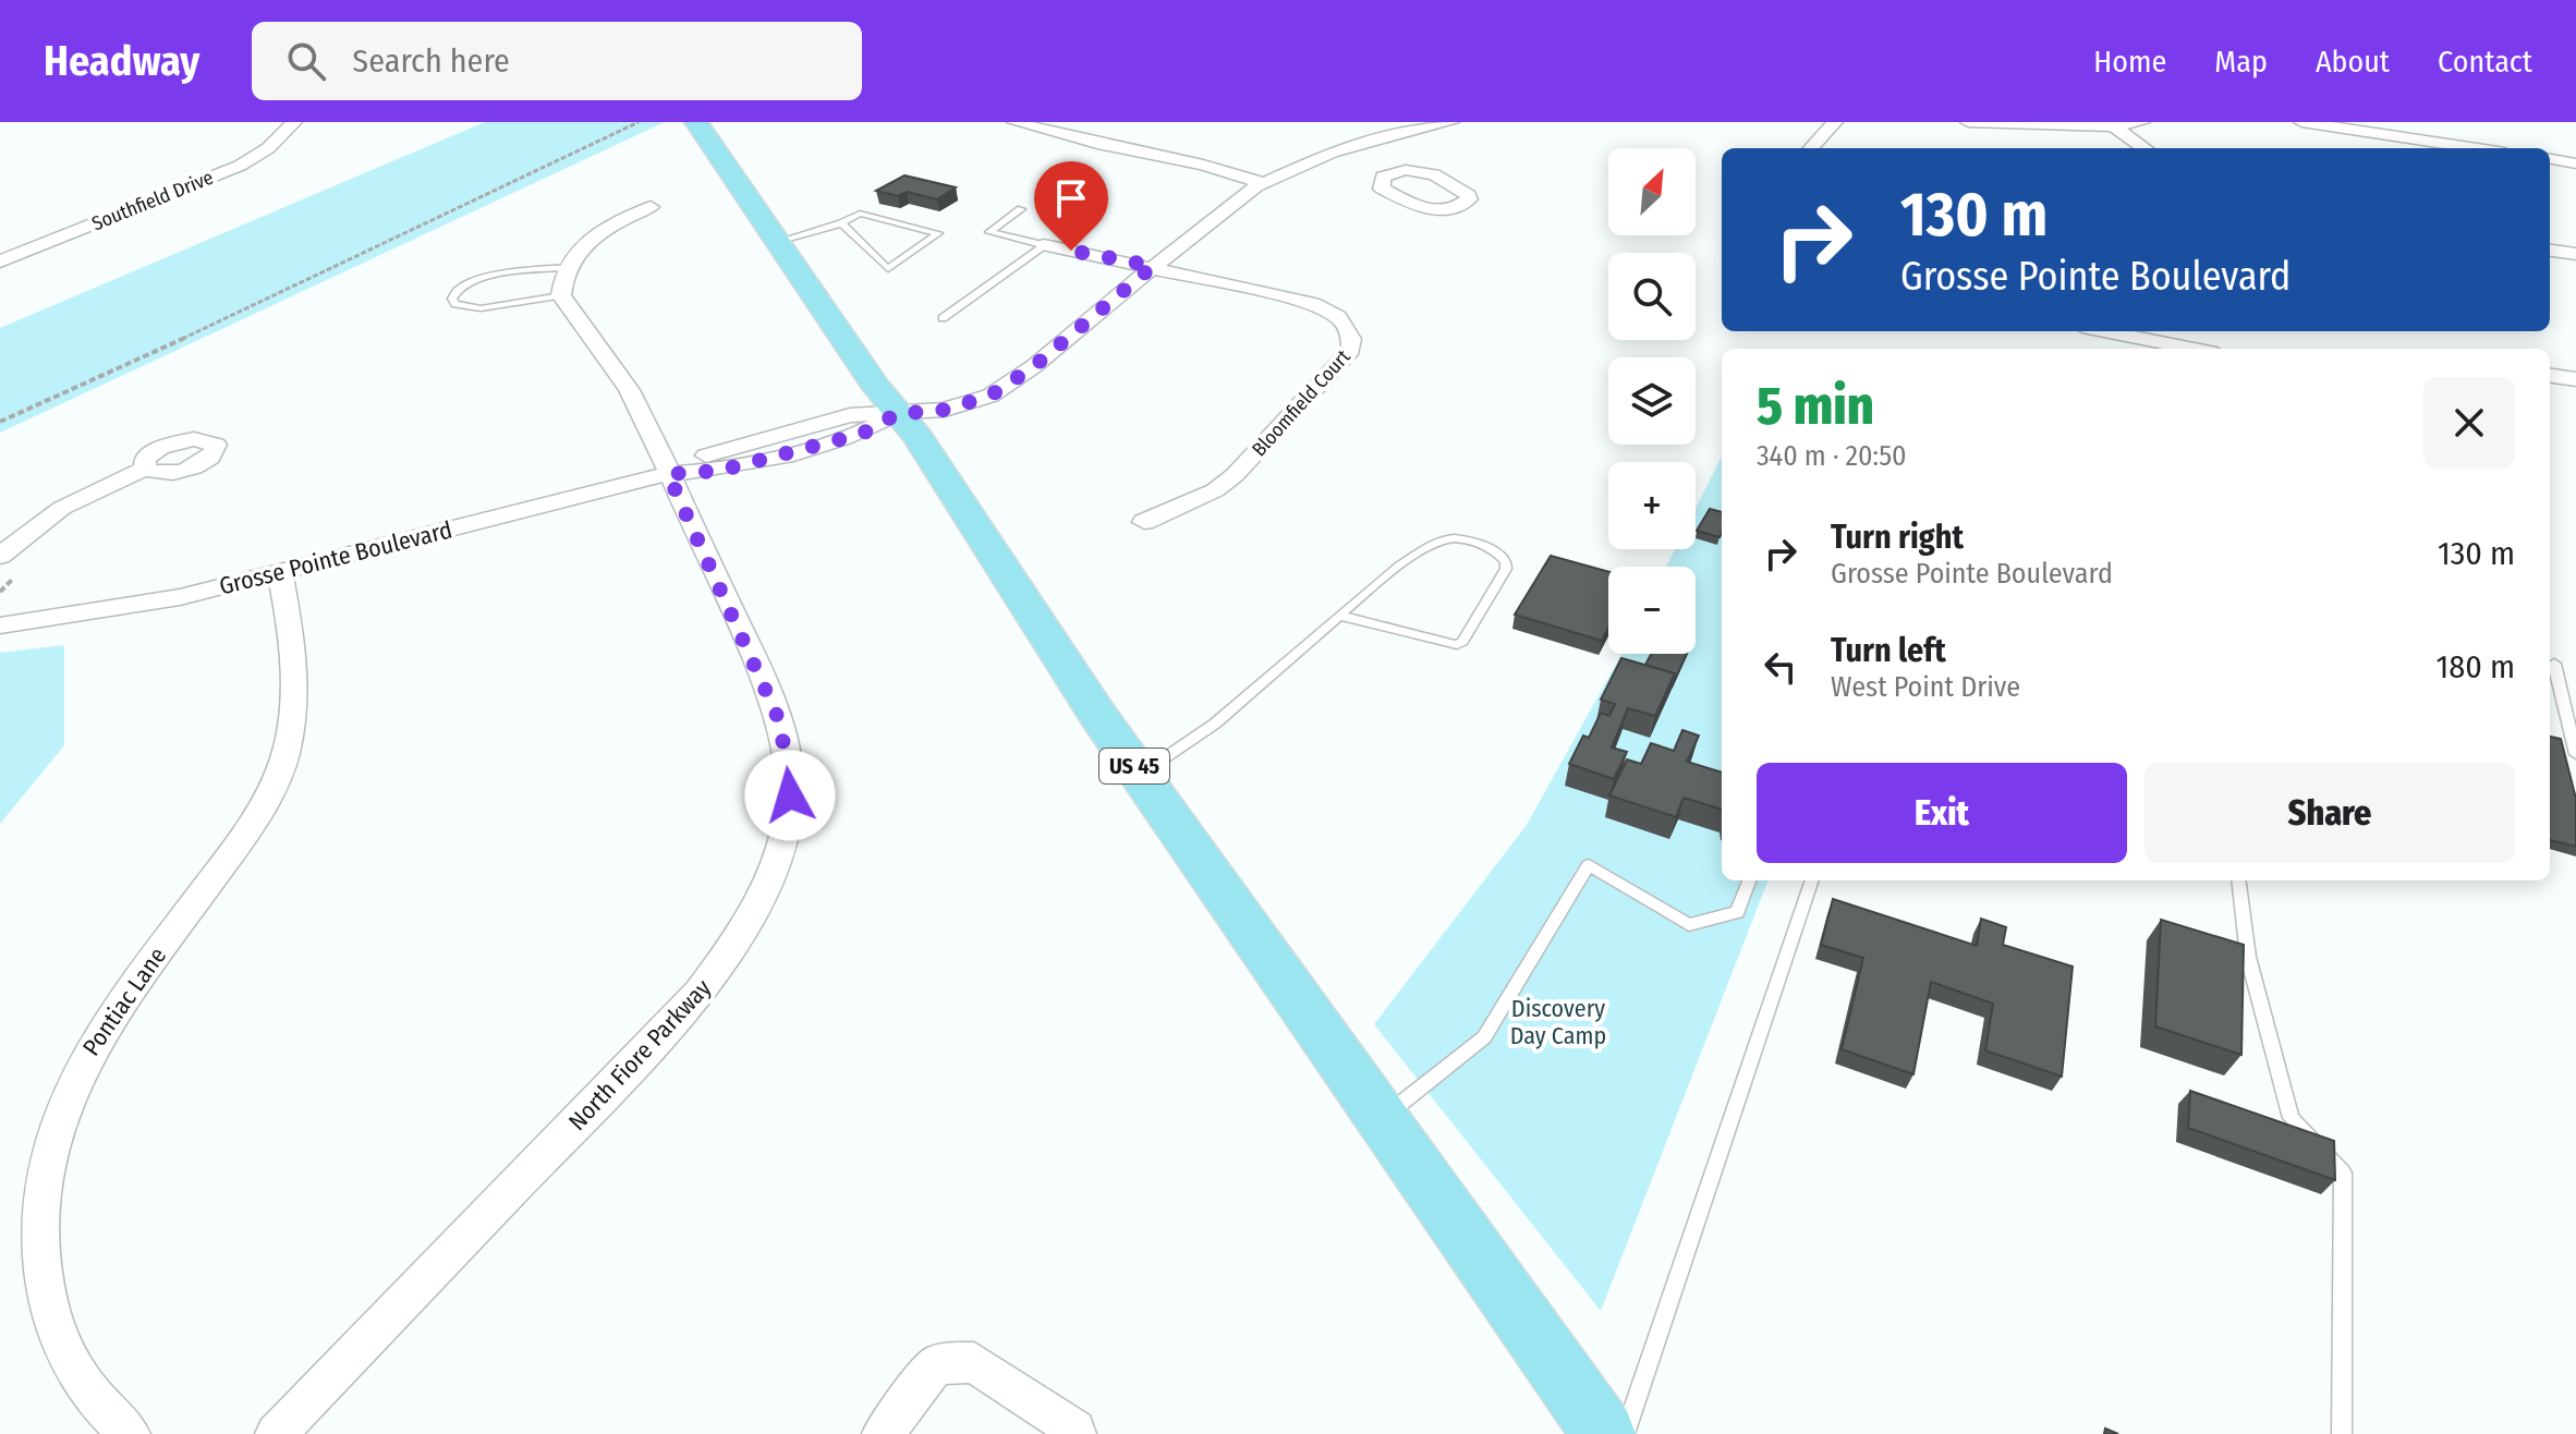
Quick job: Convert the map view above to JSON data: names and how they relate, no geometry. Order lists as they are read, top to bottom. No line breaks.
{"streets":{"main road":["US 45"],"street":["Southfield Drive","Bloomfield Court","Grosse Pointe Boulevard","Pontiac Lane","North Fiore Parkway"]},"crossings":[["Bloomfield Court","Grosse Pointe Boulevard"],["Grosse Pointe Boulevard","US 45"],["Grosse Pointe Boulevard","Pontiac Lane"],["Grosse Pointe Boulevard","North Fiore Parkway"]],"parks":["Discovery Day Camp"],"north":"top right","page":{"header":"Headway","search":"Search here","nav":["Home","Map","About","Contact"],"map_buttons":["+","−"],"turn":["130 m","Grosse Pointe Boulevard"],"heading":["5 min","340 m · 20:50"],"list":[{"name":"Turn right","note":"Grosse Pointe Boulevard","value":"130 m"},{"name":"Turn left","note":"West Point Drive","value":"180 m"}],"buttons":["Exit","Share"]}}
